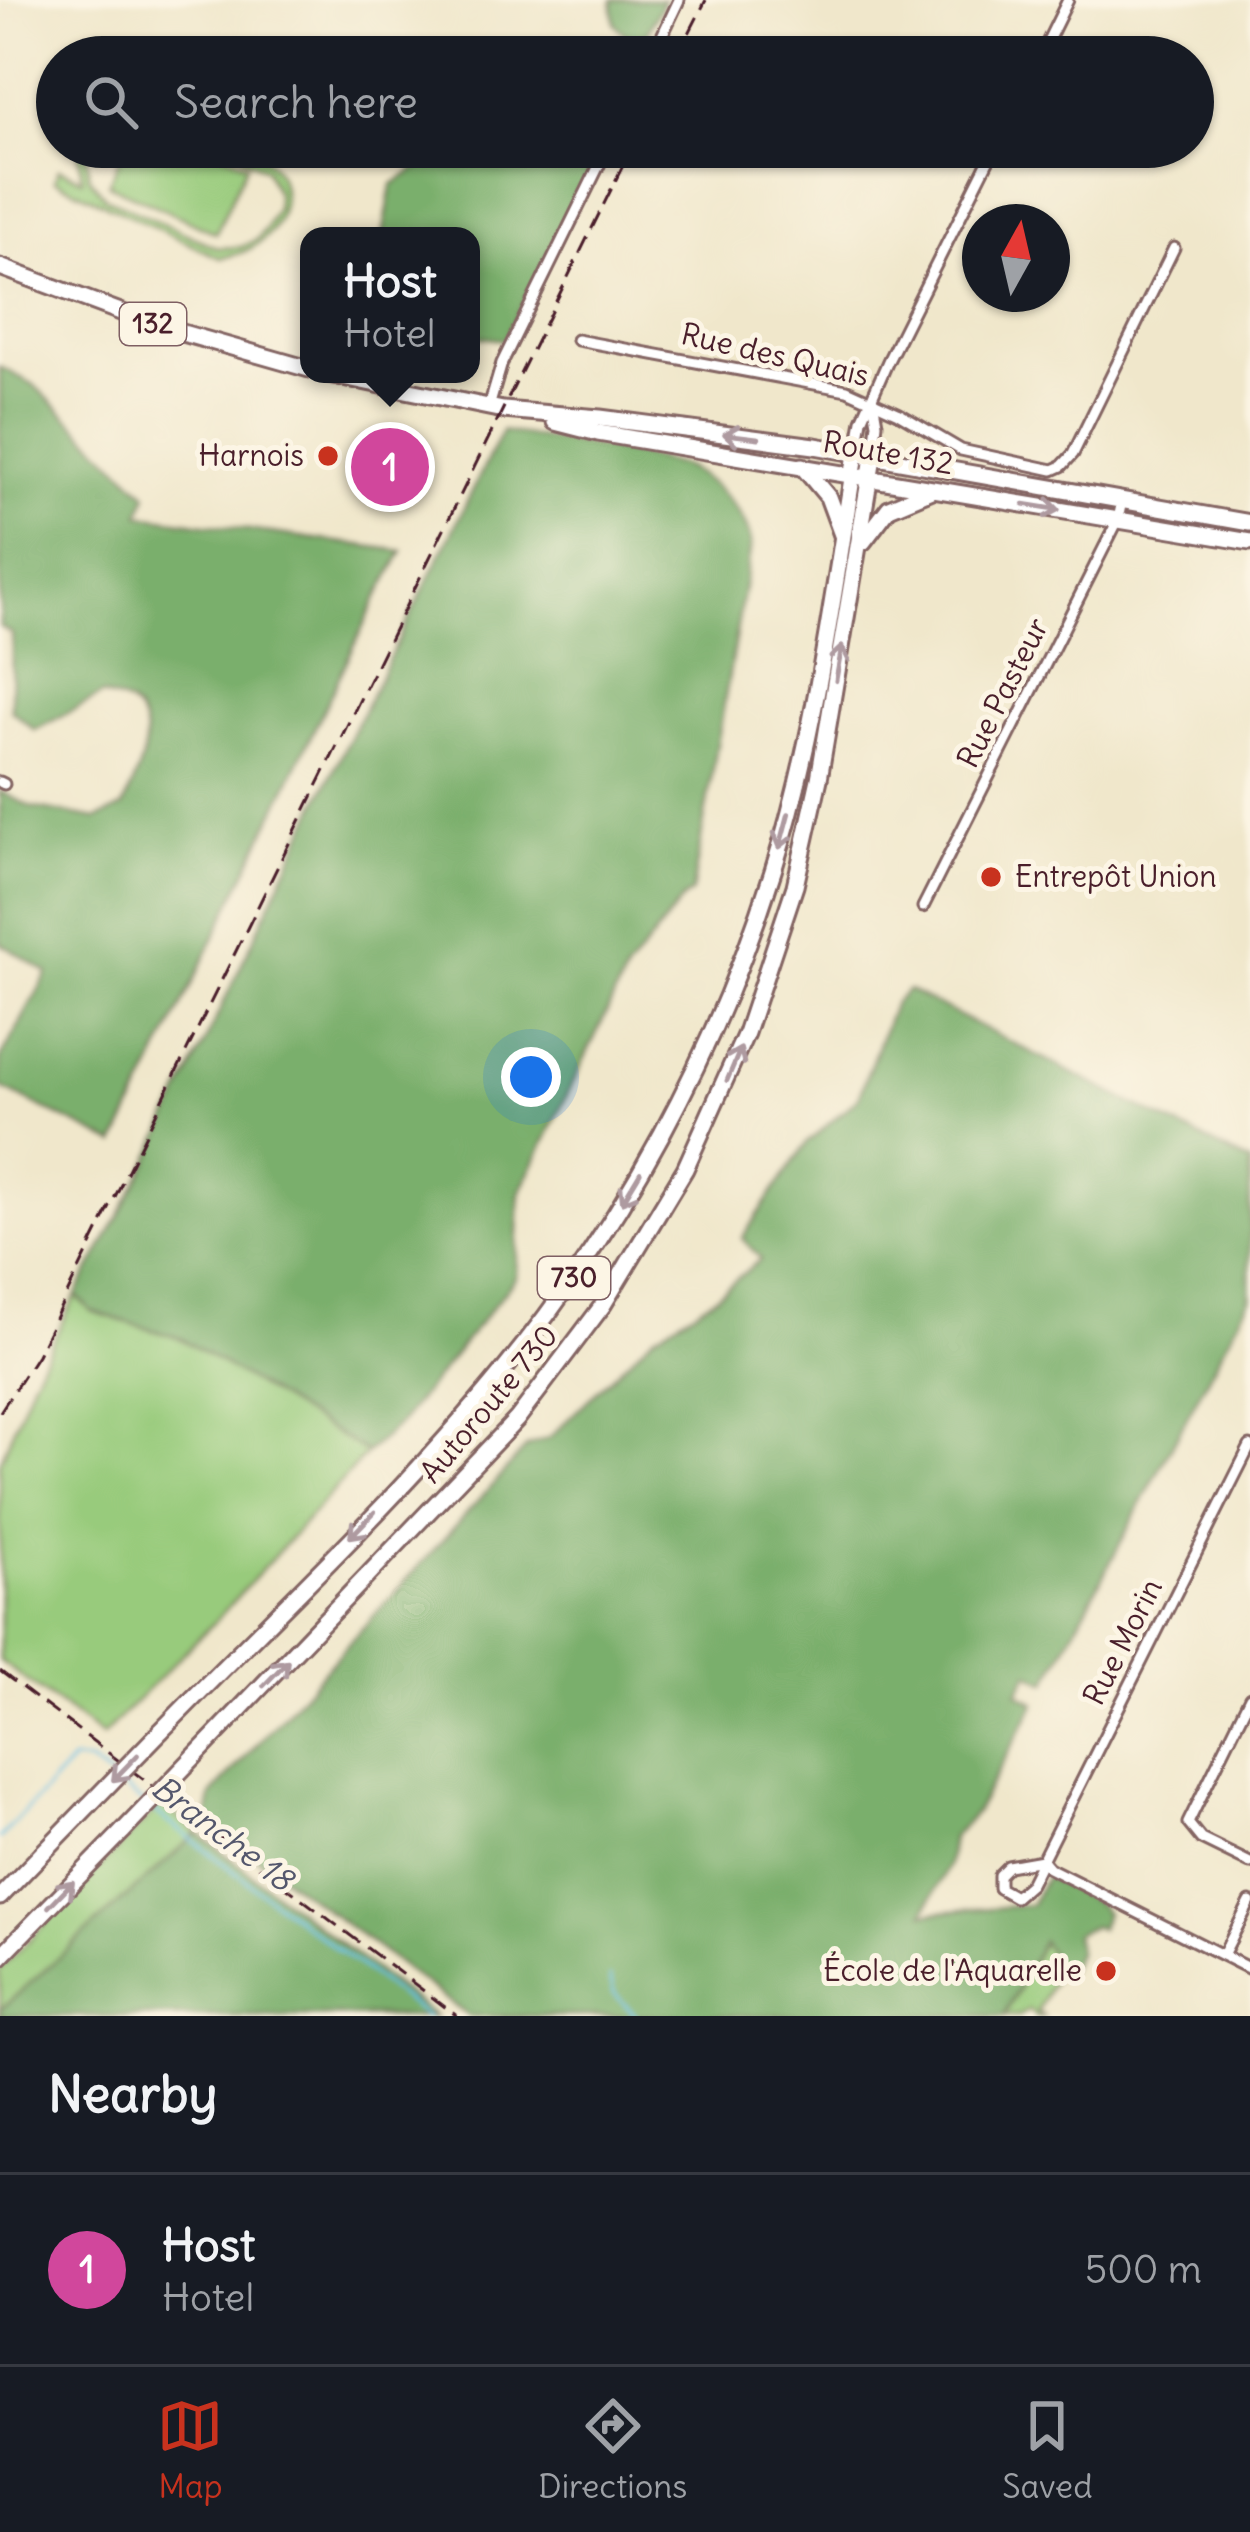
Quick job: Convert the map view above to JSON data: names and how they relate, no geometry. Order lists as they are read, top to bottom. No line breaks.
{"streets":{"highway":["132","Route 132","730","Autoroute 730"],"street":["Rue des Quais","Rue Pasteur","Rue Morin"]},"crossings":[["Route 132","Rue Pasteur"],["Route 132","Autoroute 730"]],"water":["Branche 18"],"places":["Harnois","Entrepôt Union","École de l'Aquarelle"],"north":"top","page":{"search":"Search here","popup":["Host","Hotel"],"pins":"1","heading":"Nearby","list":[{"mark":"1","name":"Host","note":"Hotel","value":"500 m"}],"nav":["Map","Directions","Saved"]}}
